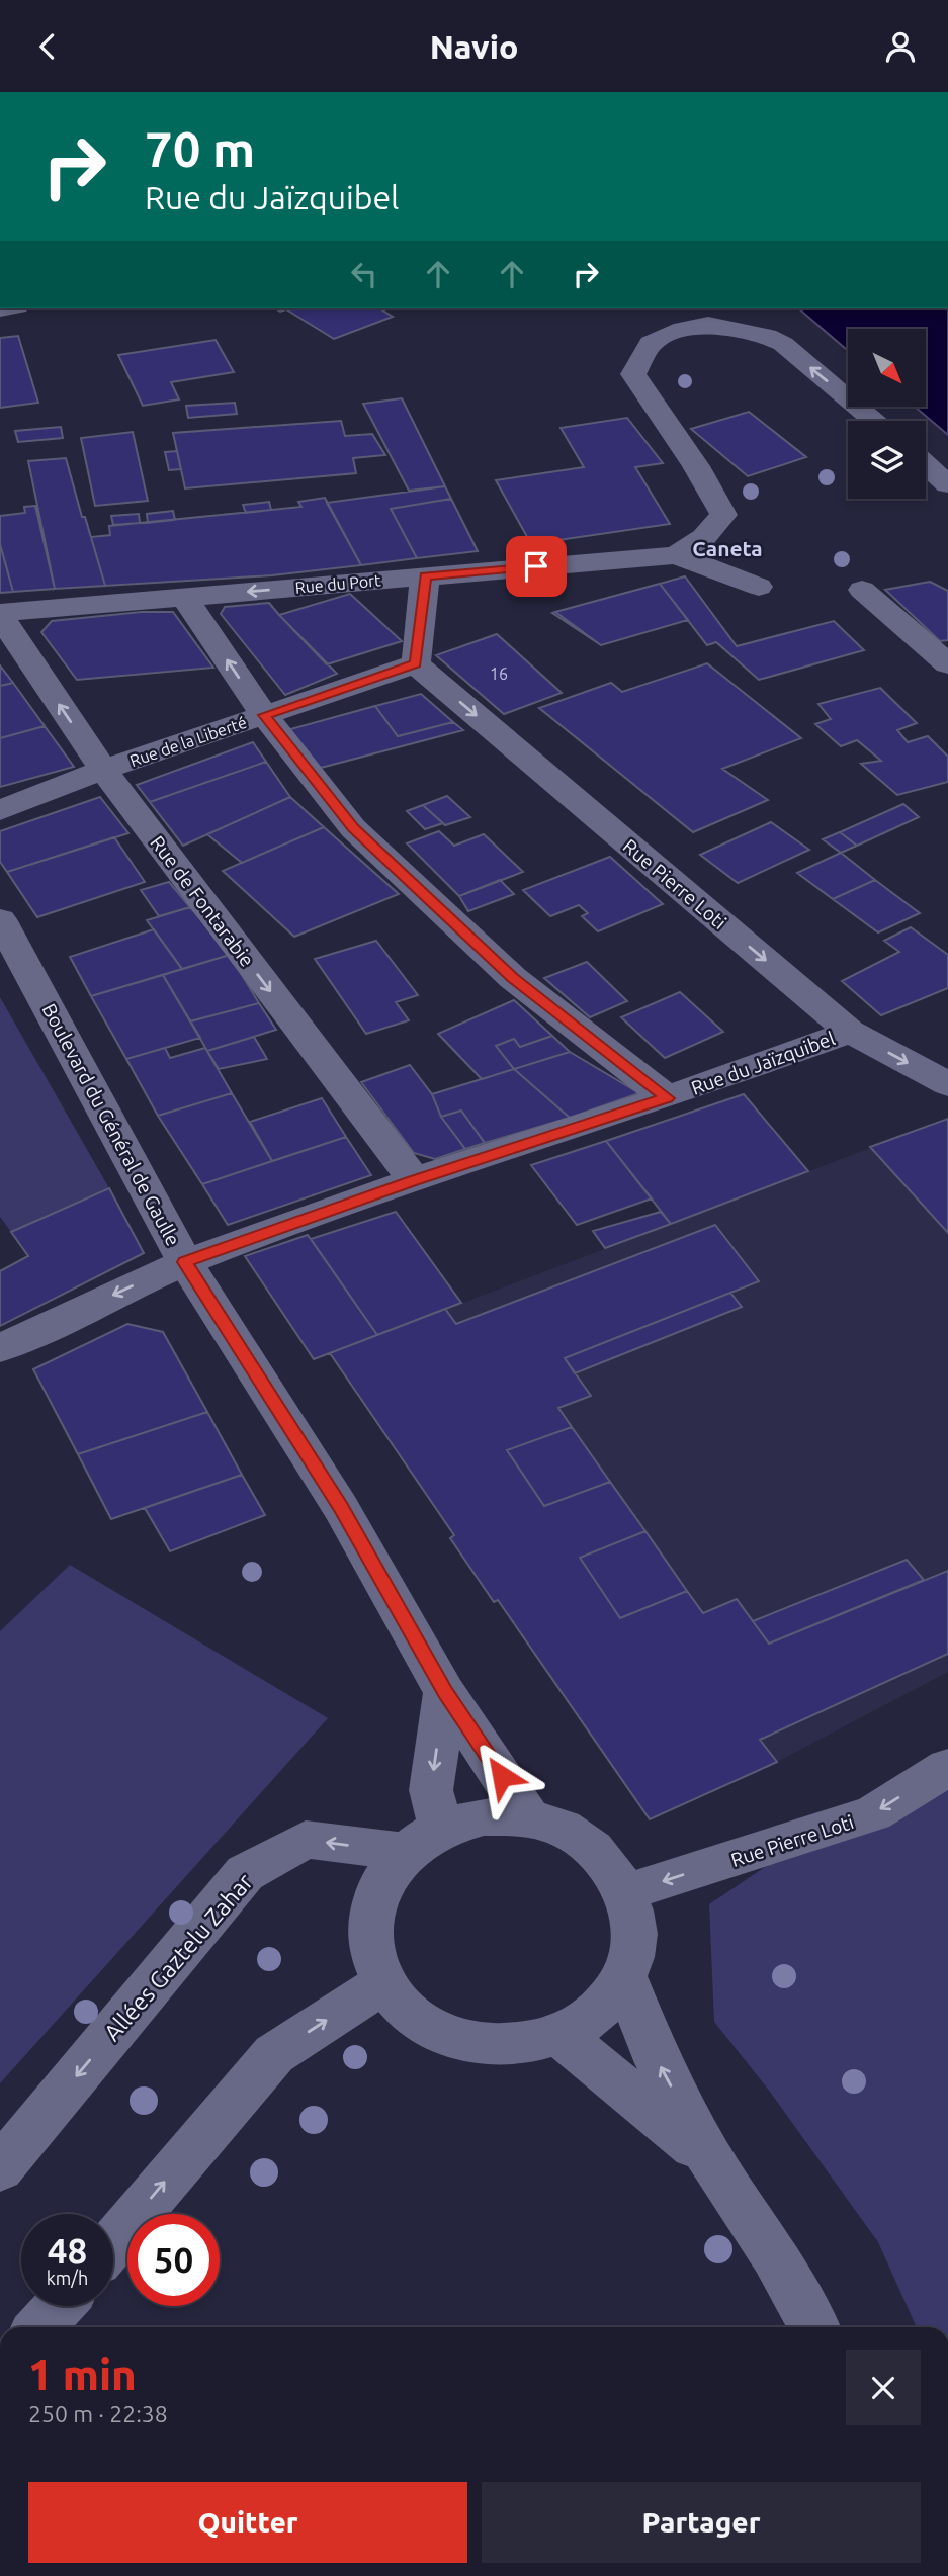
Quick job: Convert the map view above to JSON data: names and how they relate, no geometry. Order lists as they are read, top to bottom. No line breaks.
{"streets":{"street":["Rue du Port","Rue de la Liberté","Rue Pierre Loti","Rue de Fontarabie","Rue du Jaïzquibel","Boulevard du Général de Gaulle","Allées Gaztelu Zahar"]},"crossings":[["Rue du Port","Rue de Fontarabie"],["Rue de la Liberté","Rue Pierre Loti"],["Rue de la Liberté","Rue de Fontarabie"],["Rue Pierre Loti","Rue du Jaïzquibel"],["Rue Pierre Loti","Boulevard du Général de Gaulle"],["Rue Pierre Loti","Allées Gaztelu Zahar"],["Rue de Fontarabie","Rue du Jaïzquibel"],["Rue du Jaïzquibel","Boulevard du Général de Gaulle"],["Boulevard du Général de Gaulle","Allées Gaztelu Zahar"]],"districts":["Caneta"],"house_numbers":["16"],"north":"bottom right","page":{"header":"Navio","turn":["70 m","Rue du Jaïzquibel"],"speed":"48 km/h","limit":"50","heading":["1 min","250 m · 22:38"],"buttons":["Quitter","Partager"]}}
